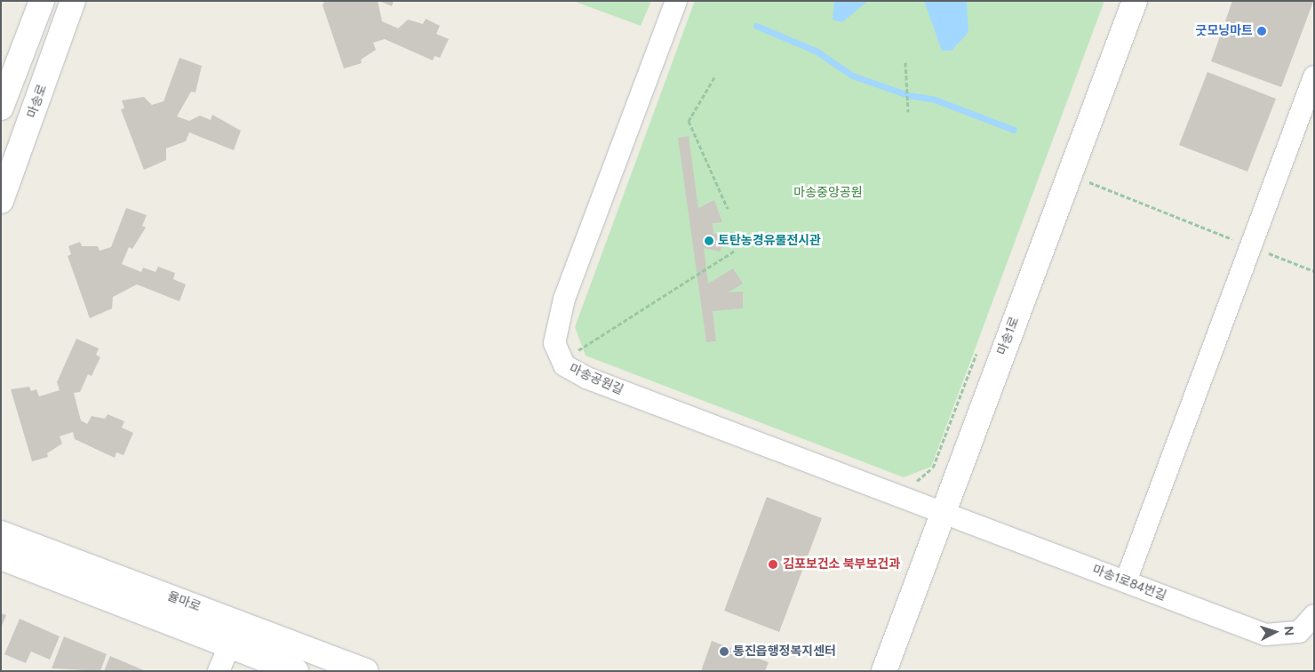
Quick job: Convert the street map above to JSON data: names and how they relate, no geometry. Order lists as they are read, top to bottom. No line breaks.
{"streets":{"street":["마송로","마송1로","마송공원길","마송1로84번길","율마로"]},"crossings":[["마송1로","마송공원길"],["마송1로","마송1로84번길"],["마송공원길","마송1로84번길"]],"parks":["마송중앙공원"],"places":["굿모닝마트","토탄농경유물전시관","김포보건소 북부보건과","통진읍행정복지센터"],"north":"right"}
